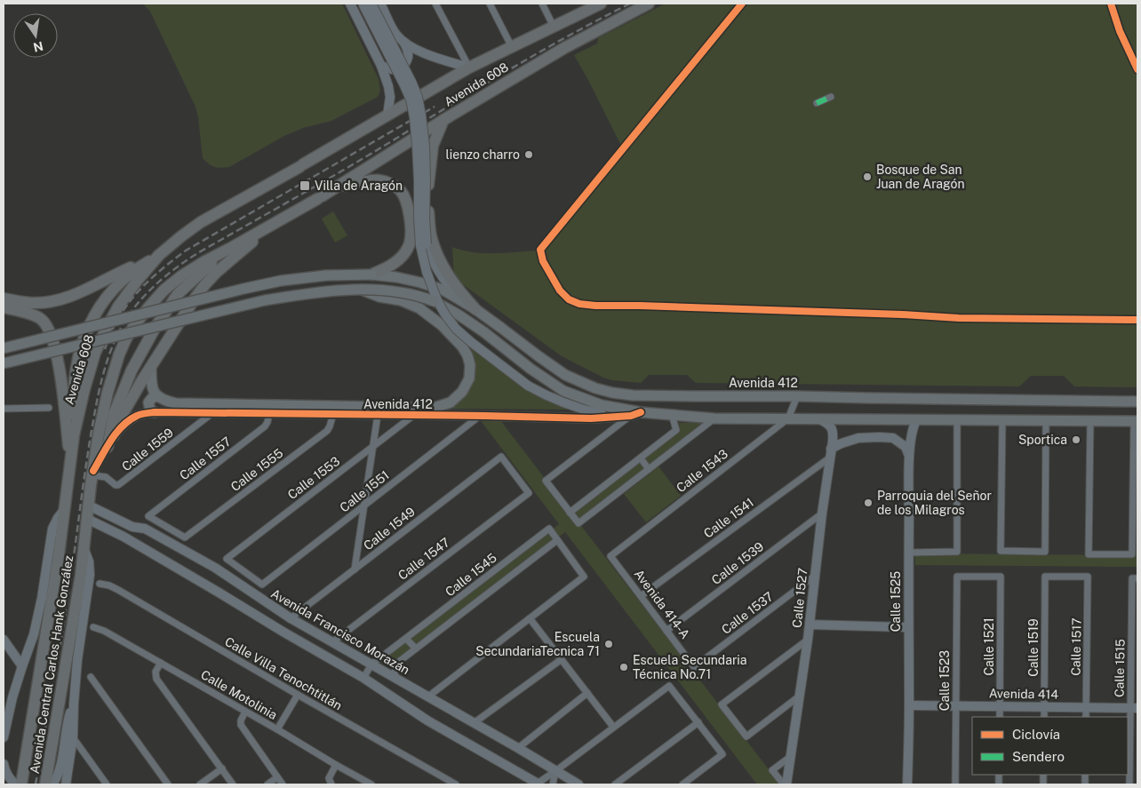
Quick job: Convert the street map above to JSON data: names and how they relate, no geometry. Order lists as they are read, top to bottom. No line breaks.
{"streets":{"highway":["Avenida 608","Avenida Central Carlos Hank González"],"main road":["Avenida 412"],"street":["Calle 1559","Calle 1557","Calle 1555","Calle 1543","Calle 1553","Calle 1551","Calle 1541","Calle 1549","Calle 1547","Calle 1539","Calle 1545","Calle 1527","Calle 1525","Avenida 414-A","Calle 1537","Avenida Francisco Morazán","Calle 1521","Calle 1517","Calle 1519","Calle 1515","Calle Villa Tenochtitlán","Calle 1523","Avenida 414","Calle Motolinia"]},"crossings":[["Avenida 608","Avenida Central Carlos Hank González"],["Avenida 412","Calle 1559"],["Avenida 412","Calle 1557"],["Avenida 412","Calle 1555"],["Avenida 412","Calle 1543"],["Avenida 412","Calle 1553"],["Avenida 412","Calle 1551"],["Avenida 412","Calle 1527"],["Avenida 412","Calle 1525"],["Avenida 412","Avenida Central Carlos Hank González"],["Calle 1559","Avenida Central Carlos Hank González"],["Calle 1557","Calle 1555"],["Calle 1543","Avenida 414-A"],["Calle 1553","Calle 1551"],["Calle 1541","Calle 1527"],["Calle 1541","Avenida 414-A"],["Calle 1549","Calle 1547"],["Calle 1549","Avenida Francisco Morazán"],["Calle 1547","Avenida Francisco Morazán"],["Calle 1539","Calle 1527"],["Calle 1539","Avenida 414-A"],["Calle 1545","Avenida Francisco Morazán"],["Calle 1527","Calle 1537"],["Calle 1525","Avenida 414"],["Avenida 414-A","Calle 1537"],["Avenida Francisco Morazán","Avenida Central Carlos Hank González"],["Calle 1521","Calle 1523"],["Calle 1521","Avenida 414"],["Calle 1517","Calle 1519"],["Calle 1517","Avenida 414"],["Calle 1519","Avenida 414"],["Calle 1515","Avenida 414"],["Calle 1523","Avenida 414"]],"places":{"other":["lienzo charro","Bosque de San Juan de Aragón","Sportica","Parroquia del Señor de los Milagros","Escuela SecundariaTecnica 71","Escuela Secundaria Técnica No.71"],"transit":["Villa de Aragón"]},"legend":["Ciclovía","Sendero"],"north":"bottom"}
